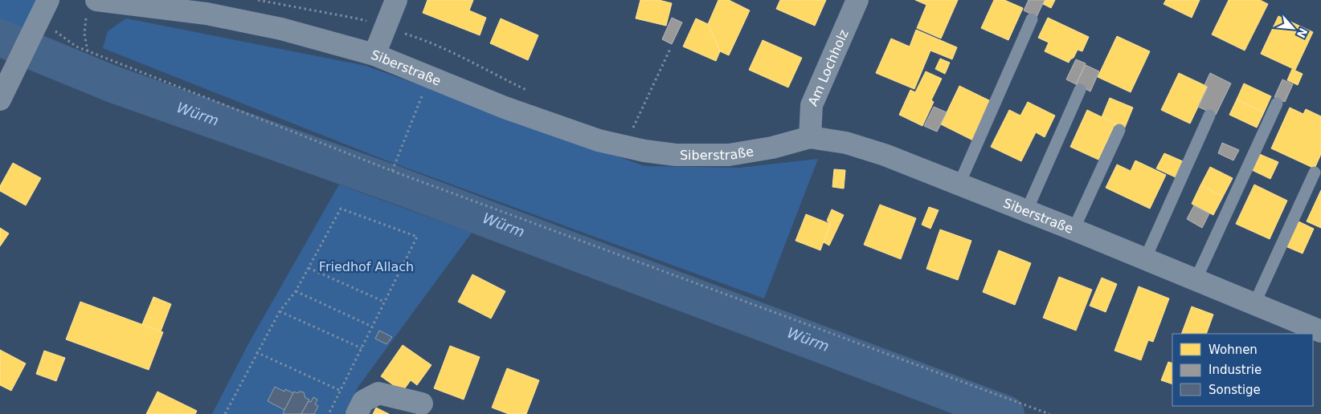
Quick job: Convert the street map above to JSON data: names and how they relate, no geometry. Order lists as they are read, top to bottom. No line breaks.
{"streets":{"street":["Am Lochholz","Siberstraße"]},"crossings":[["Am Lochholz","Siberstraße"]],"water":["Würm"],"parks":["Friedhof Allach"],"legend":["Wohnen","Industrie","Sonstige"],"north":"bottom right"}
